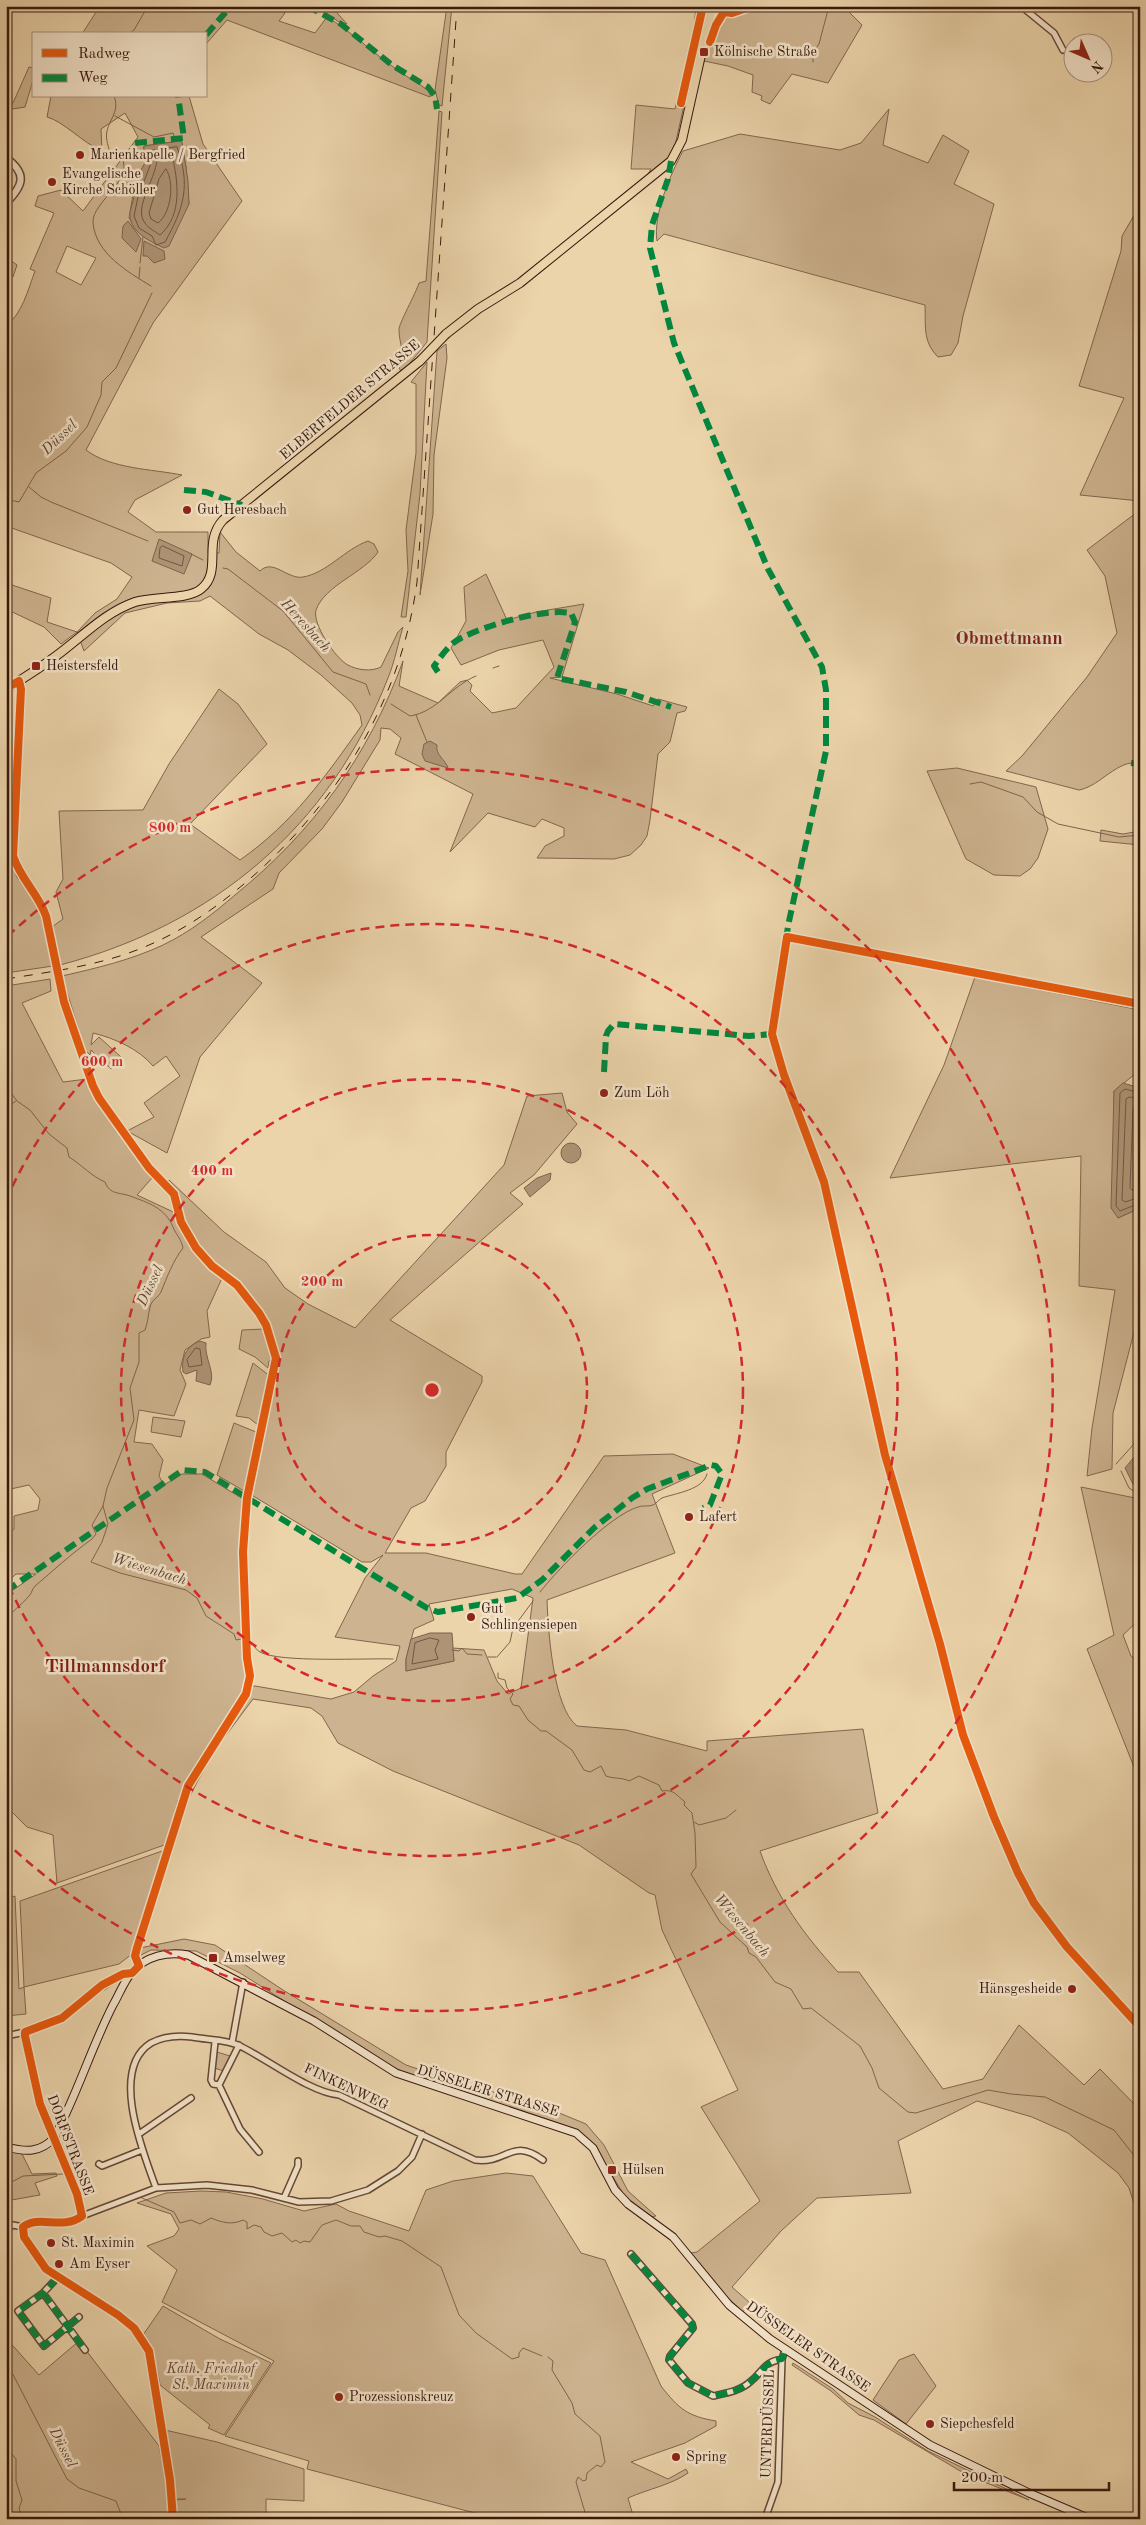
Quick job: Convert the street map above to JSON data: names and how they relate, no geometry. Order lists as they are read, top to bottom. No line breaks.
{"streets":{"main road":["ELBERFELDER STRASSE","DÜSSELER STRASSE"],"street":["FINKENWEG","DORFSTRASSE","UNTERDÜSSEL"]},"crossings":[["FINKENWEG","DORFSTRASSE"],["DÜSSELER STRASSE","DORFSTRASSE"]],"districts":["Obmettmann","Tillmannsdorf"],"water":["Düssel","Heresbach","Wiesenbach"],"parks":["Kath. Friedhof St. Maximin"],"places":{"transit":["Kölnische Straße","Heistersfeld","Amselweg","Hülsen"],"other":["Marienkapelle / Bergfried","Evangelische Kirche Schöller","Gut Heresbach","Zum Löh","Lafert","Gut Schlingensiepen","Hänsgesheide","St. Maximin","Am Eyser","Prozessionskreuz","Siepchesfeld","Spring"]},"legend":["Radweg","Weg"],"scale_bar":"200 m","north":"bottom right","rings":["800 m","600 m","400 m","200 m"]}
